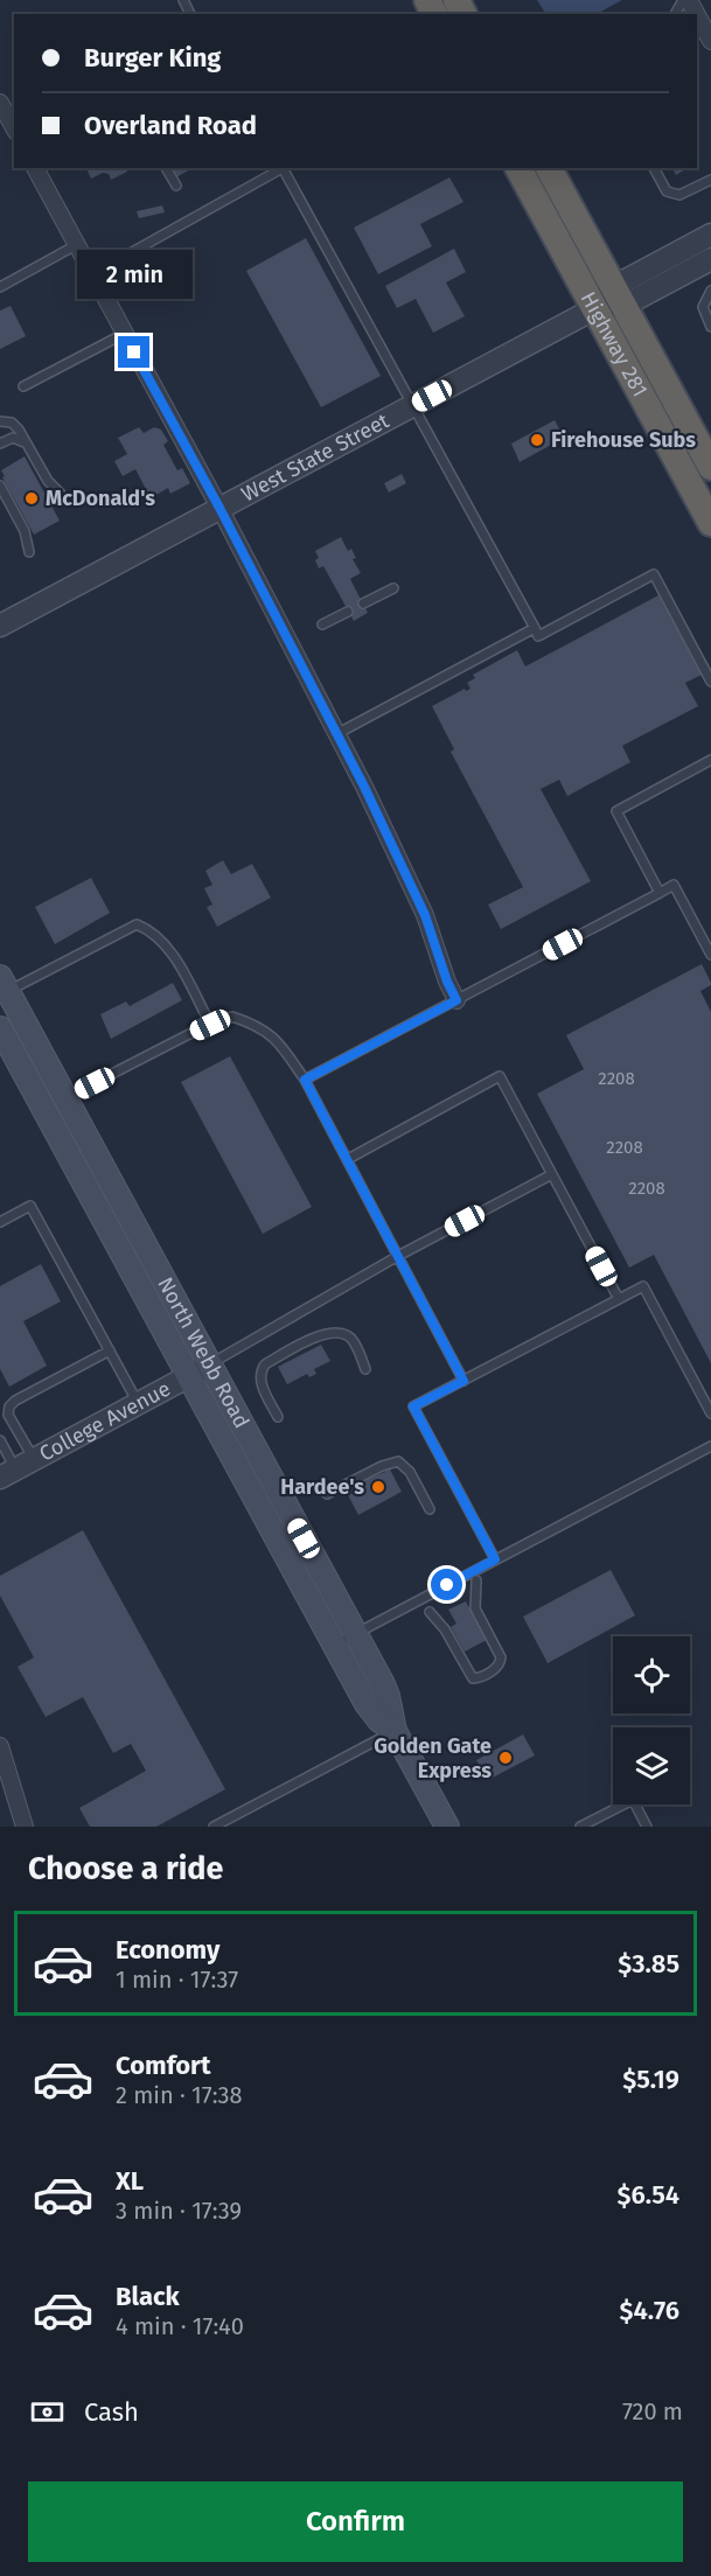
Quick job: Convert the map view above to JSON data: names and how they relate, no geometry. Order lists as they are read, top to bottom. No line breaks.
{"streets":{"highway":["Highway 281"],"main road":["North Webb Road"],"street":["West State Street","College Avenue"]},"crossings":[["Highway 281","West State Street"],["North Webb Road","College Avenue"]],"places":["Firehouse Subs","McDonald's","Hardee's","Golden Gate Express"],"house_numbers":["2208","2208","2208"],"page":{"banner":["Burger King","Overland Road"],"bubble":"2 min","heading":"Choose a ride","list":[{"name":"Economy","note":"1 min · 17:37","value":"$3.85"},{"name":"Comfort","note":"2 min · 17:38","value":"$5.19"},{"name":"XL","note":"3 min · 17:39","value":"$6.54"},{"name":"Black","note":"4 min · 17:40","value":"$4.76"}],"pay":["Cash","720 m"],"buttons":"Confirm"}}
